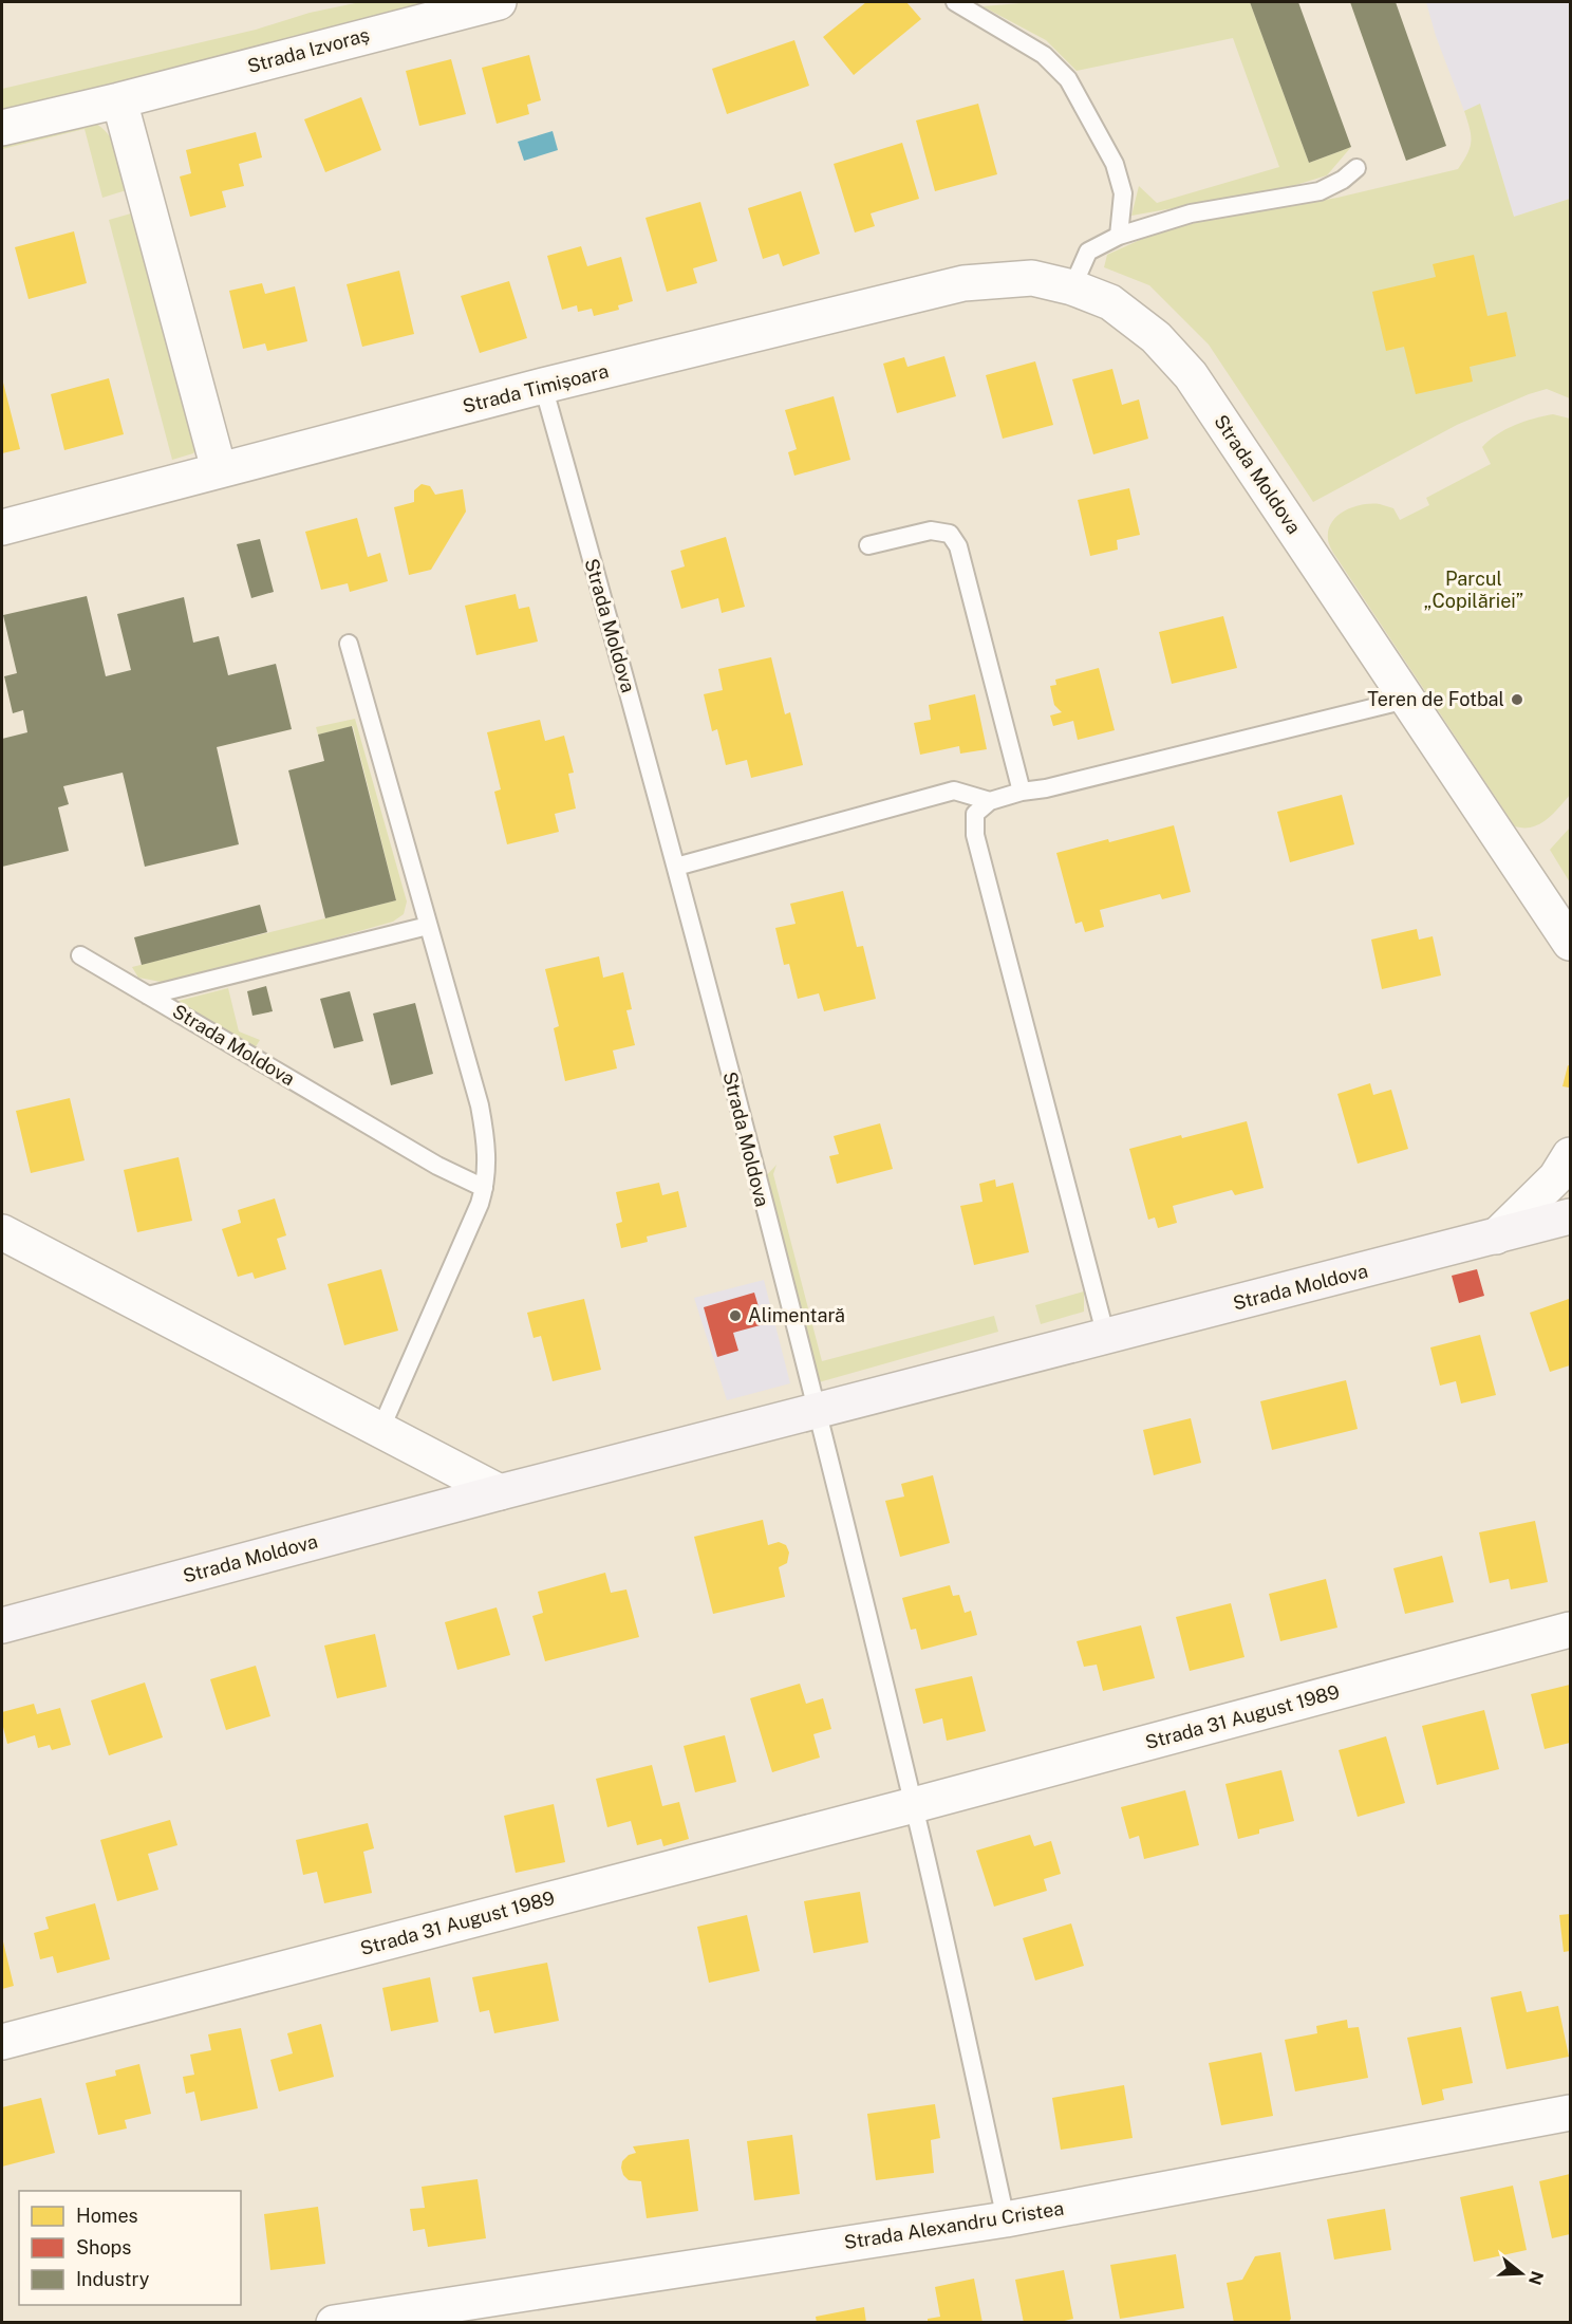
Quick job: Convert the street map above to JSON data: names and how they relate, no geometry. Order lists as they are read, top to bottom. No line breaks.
{"streets":{"street":["Strada Izvoraș","Strada Timișoara","Strada Moldova","Strada 31 August 1989","Strada Alexandru Cristea"]},"crossings":[["Strada Timișoara","Strada Moldova"]],"parks":["Parcul „Copilăriei”"],"places":["Teren de Fotbal","Alimentară"],"legend":["Homes","Shops","Industry"],"north":"right"}
